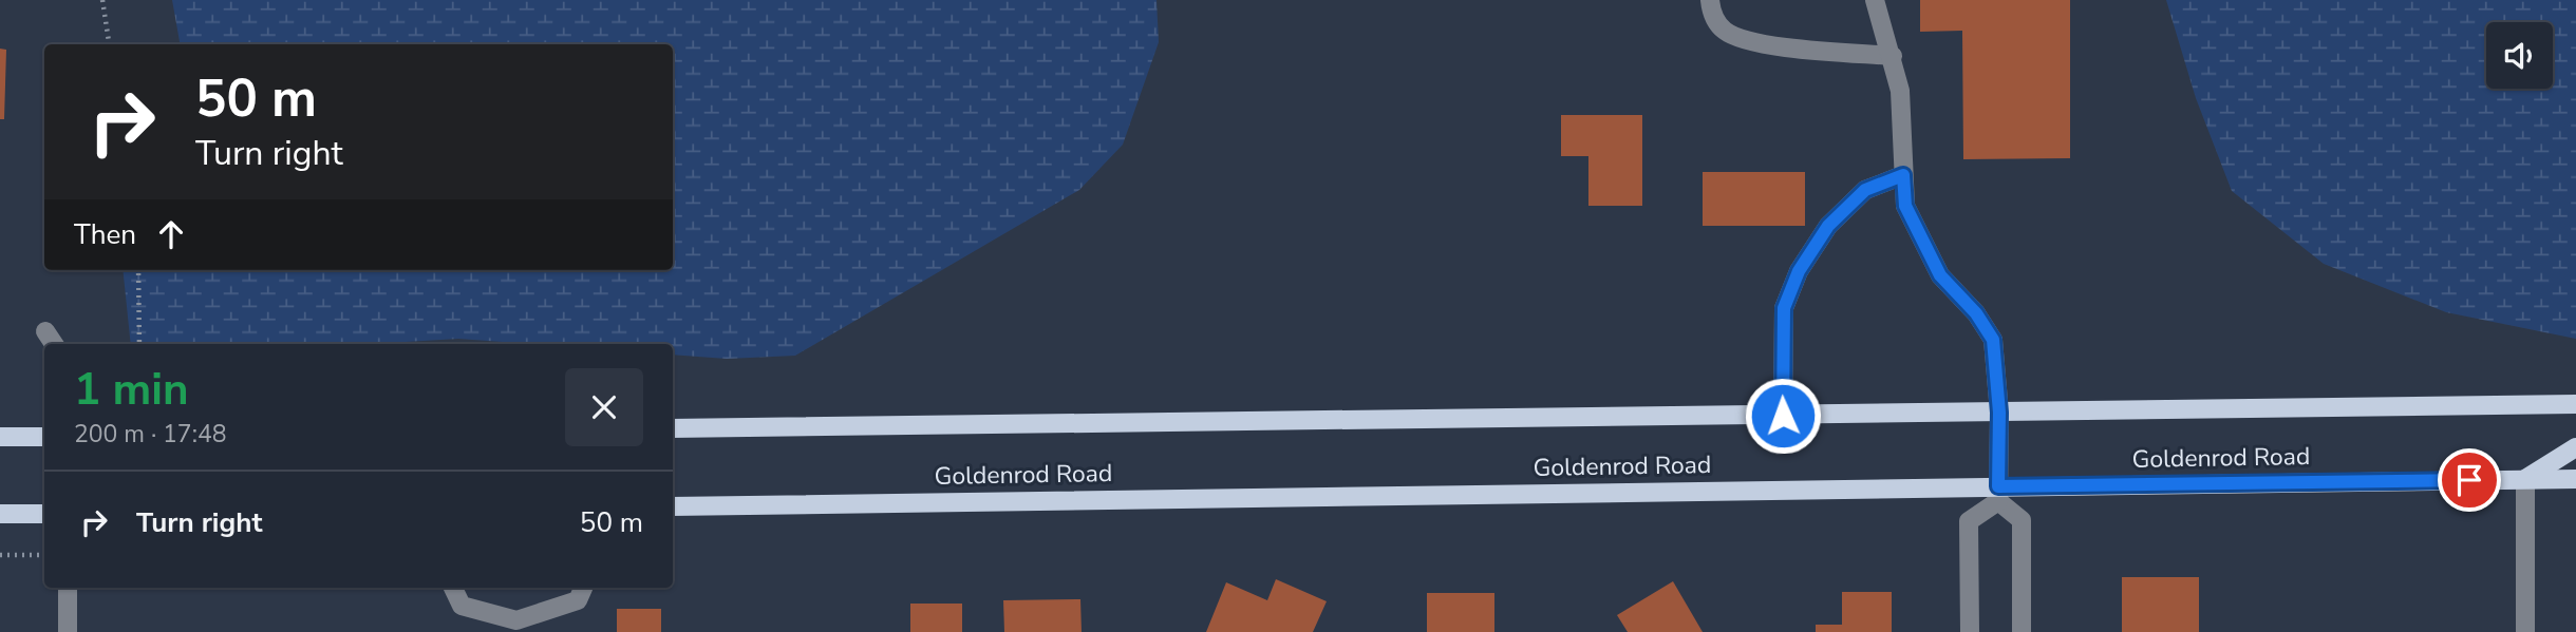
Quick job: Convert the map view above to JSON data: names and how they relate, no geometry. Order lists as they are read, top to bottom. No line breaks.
{"streets":{"main road":["Goldenrod Road"]},"page":{"turn":["50 m","Turn right"],"then":"Then","heading":["1 min","200 m · 17:48"],"list":[{"name":"Turn right","value":"50 m"}]}}
